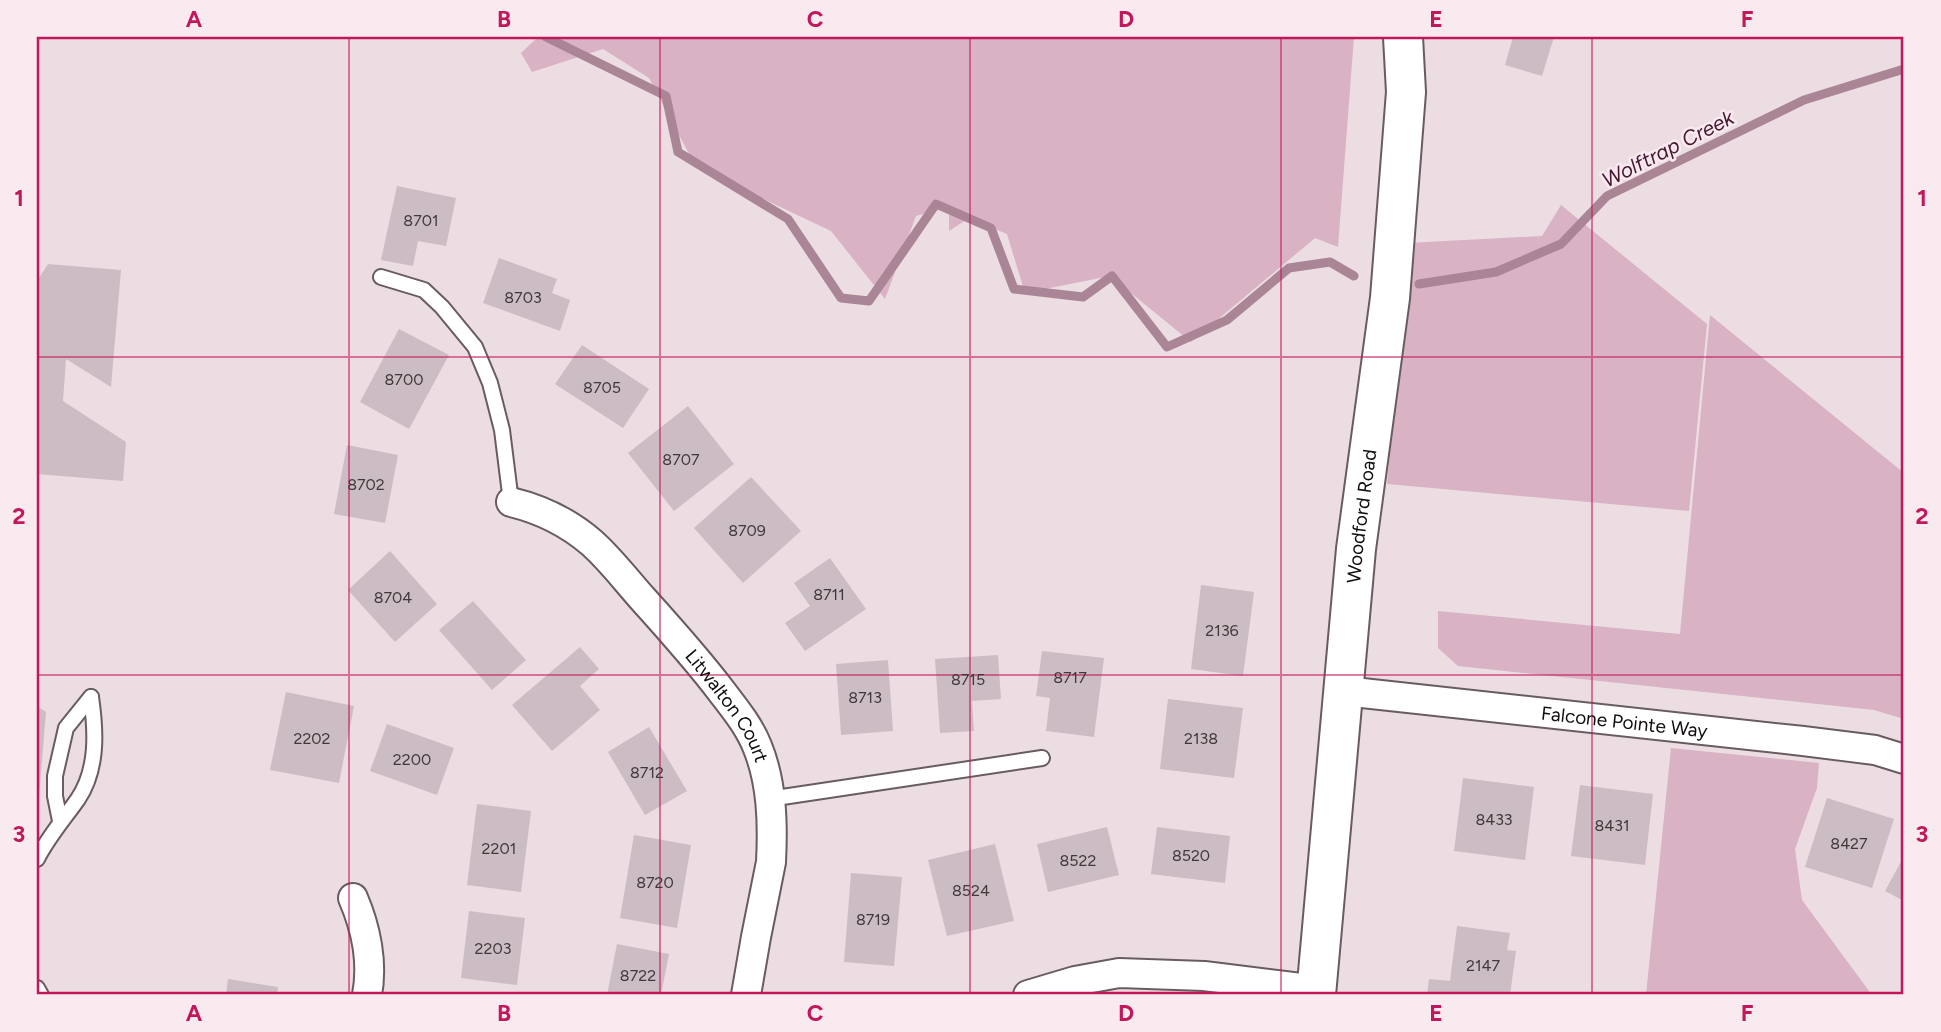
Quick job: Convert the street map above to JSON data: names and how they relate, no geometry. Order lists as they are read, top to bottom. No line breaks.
{"streets":{"street":["Woodford Road","Litwalton Court","Falcone Pointe Way"]},"crossings":[["Woodford Road","Falcone Pointe Way"]],"water":["Wolftrap Creek"],"house_numbers":["8701","8703","8700","8705","8707","8702","8709","8711","8704","2136","8717","8715","8713","2202","2138","2200","8712","8433","8431","8427","2201","8520","8522","8720","8524","8719","2203","2147","8722"],"grid":{"columns":["A","B","C","D","E","F"],"rows":["1","2","3"]}}
